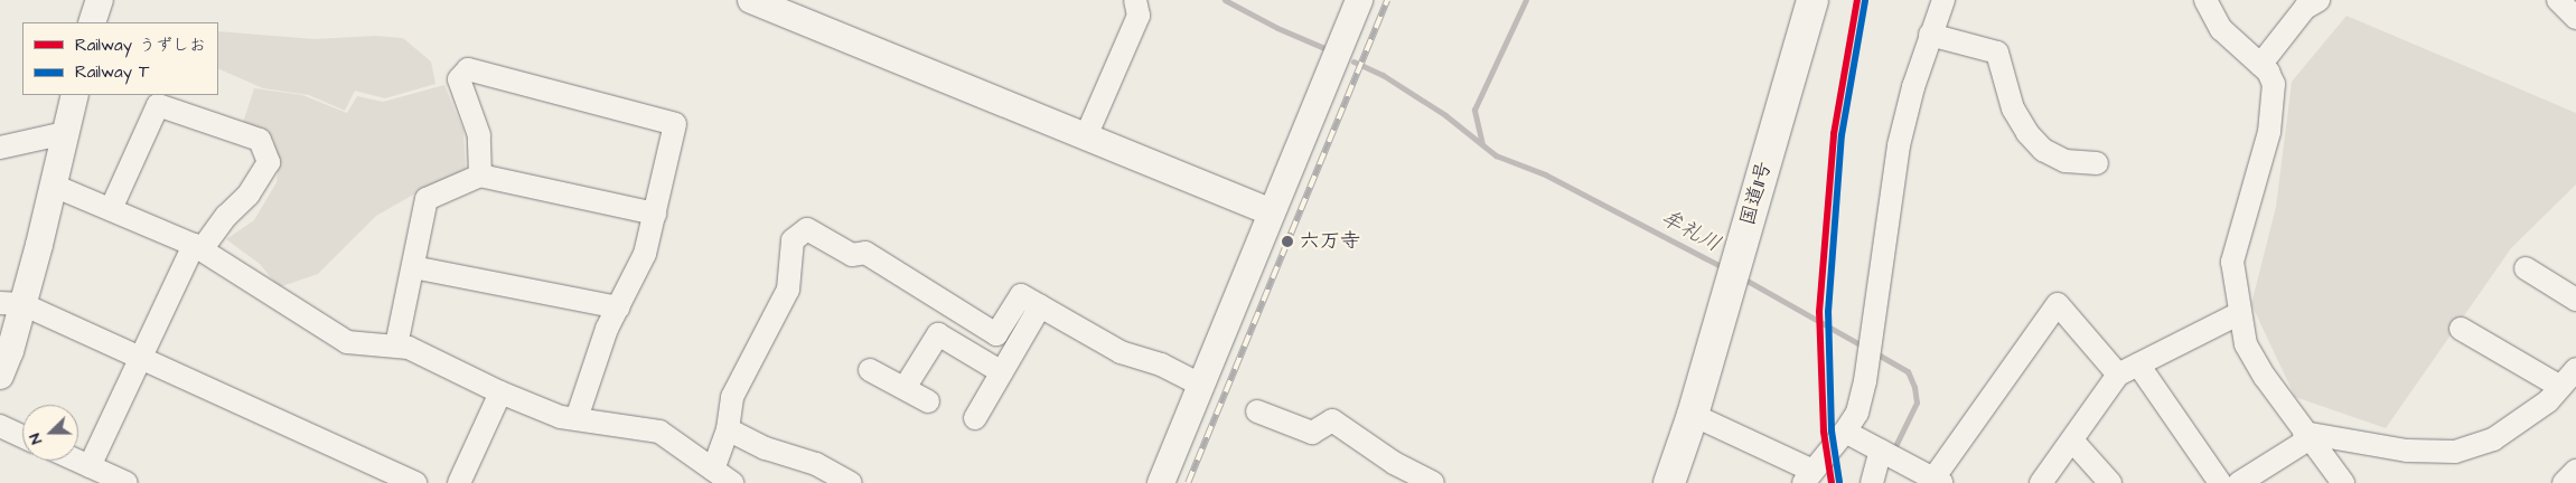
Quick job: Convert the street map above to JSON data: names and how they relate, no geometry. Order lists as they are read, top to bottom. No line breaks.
{"streets":{"highway":["国道11号"]},"water":["牟礼川"],"places":["六万寺"],"lines":["rail line うずしお","rail line T"],"legend":["Railway うずしお","Railway T"],"north":"left"}
